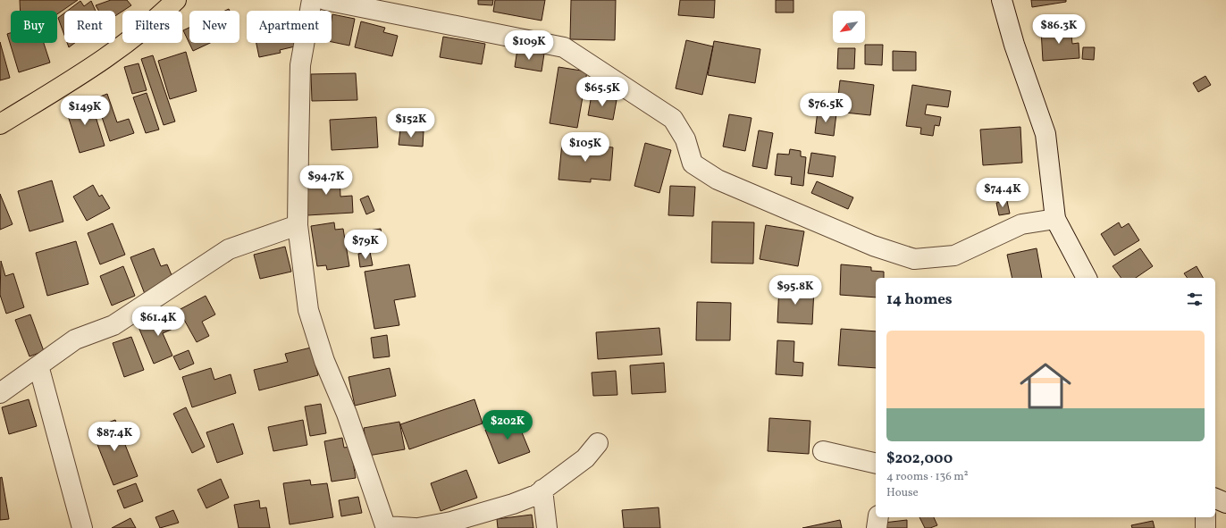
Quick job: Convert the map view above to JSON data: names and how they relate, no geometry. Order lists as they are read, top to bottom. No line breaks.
{"north":"bottom left","page":{"chip":["Buy","Rent","Filters","New","Apartment"],"price":["$86.3K","$109K","$65.5K","$76.5K","$149K","$152K","$105K","$94.7K","$74.4K","$79K","$95.8K","$61.4K","$202K","$87.4K"],"heading":"14 homes","list":[{"name":"$202,000","note":"4 rooms · 136 m² · House"}]}}
